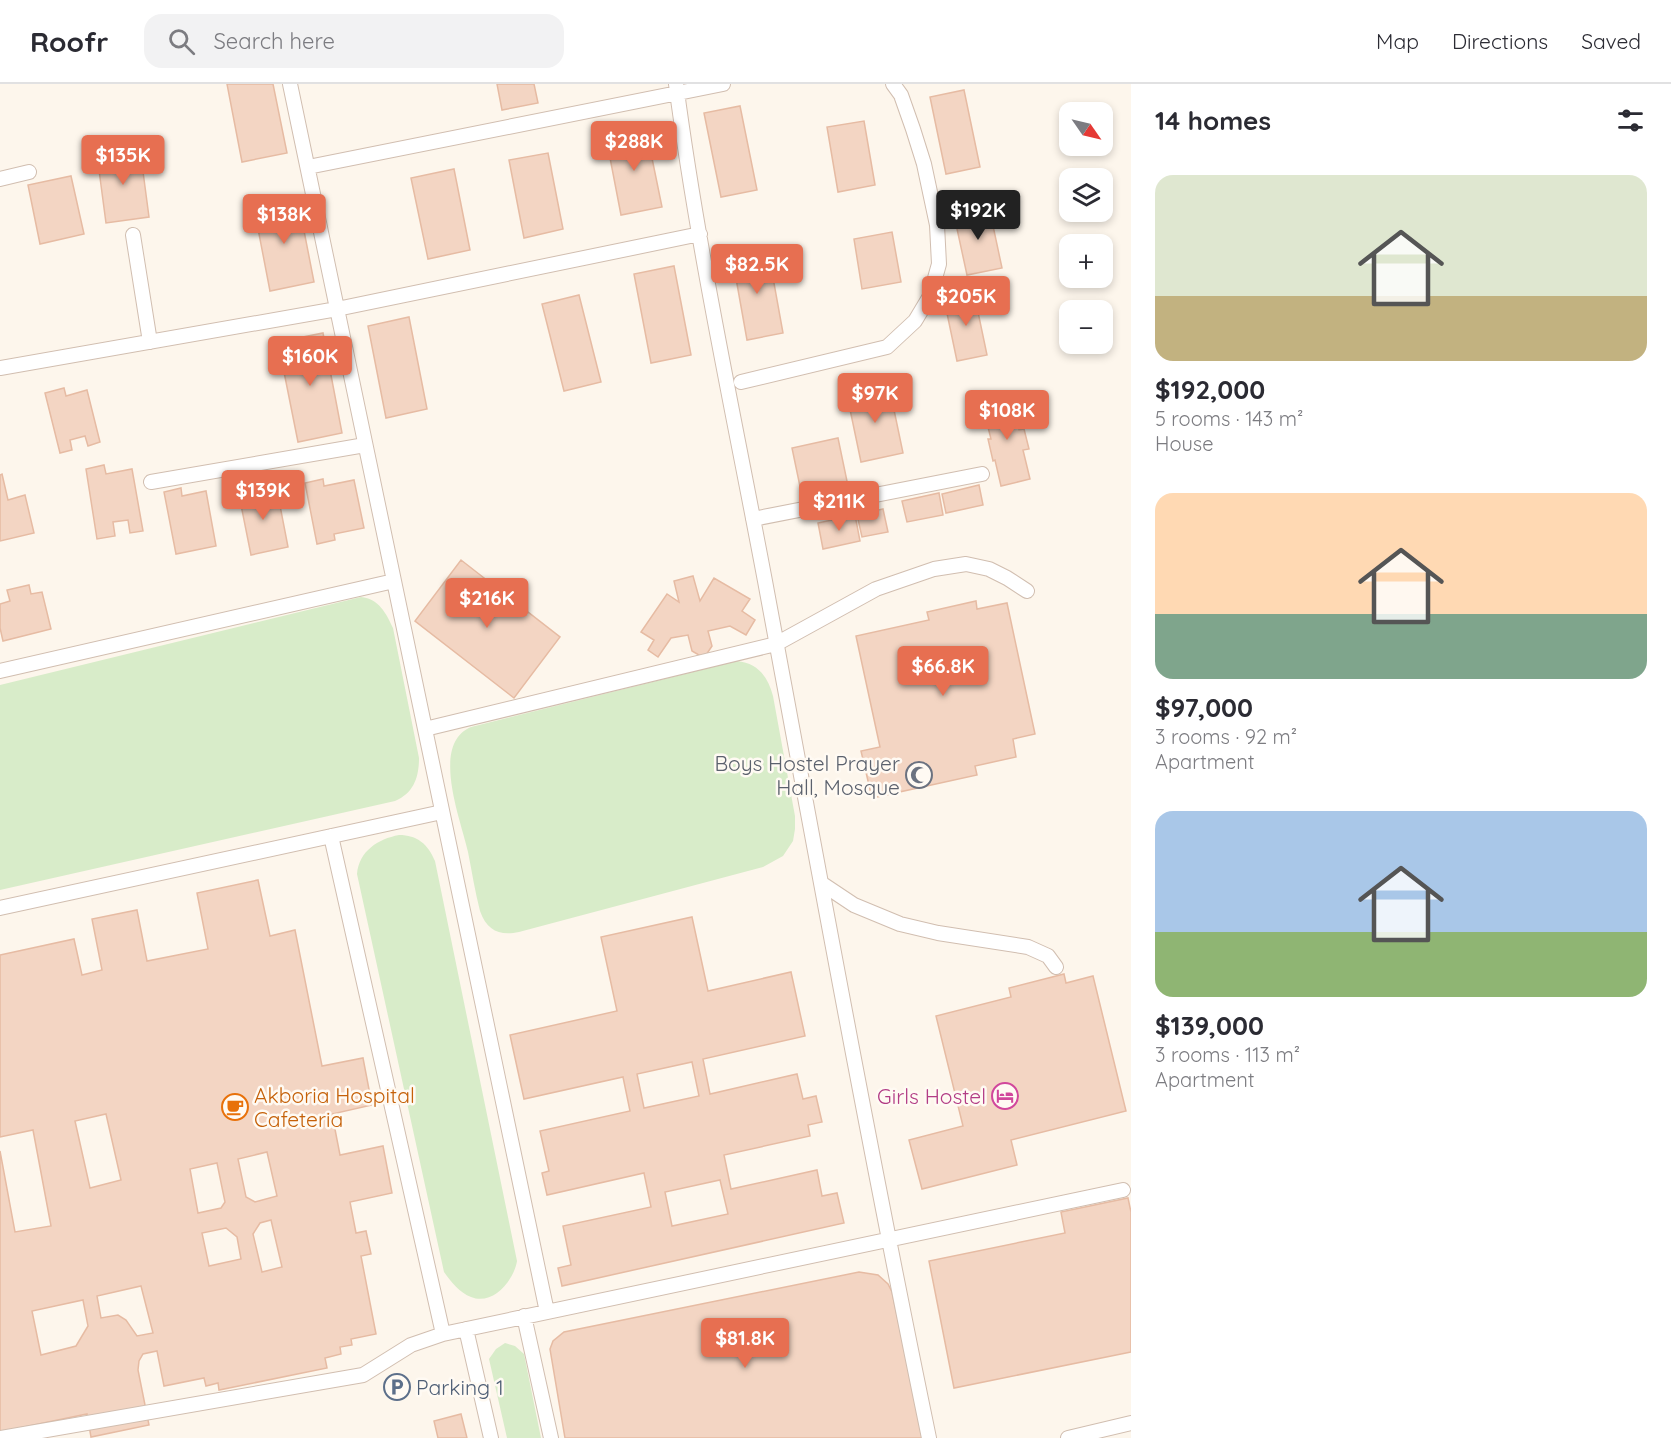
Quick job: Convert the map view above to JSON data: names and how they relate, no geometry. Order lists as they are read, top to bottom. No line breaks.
{"places":{"mosque":["Boys Hostel Prayer Hall, Mosque"],"hotel":["Girls Hostel"],"cafe":["Akboria Hospital Cafeteria"],"parking":["Parking 1"]},"north":"bottom right","page":{"header":"Roofr","search":"Search here","nav":["Map","Directions","Saved"],"heading":"14 homes","map_buttons":["+","−"],"price":["$288K","$135K","$192K","$138K","$82.5K","$205K","$160K","$97K","$108K","$139K","$211K","$216K","$66.8K","$81.8K"],"list":[{"name":"$192,000","note":"5 rooms · 143 m² · House"},{"name":"$97,000","note":"3 rooms · 92 m² · Apartment"},{"name":"$139,000","note":"3 rooms · 113 m² · Apartment"}]}}
